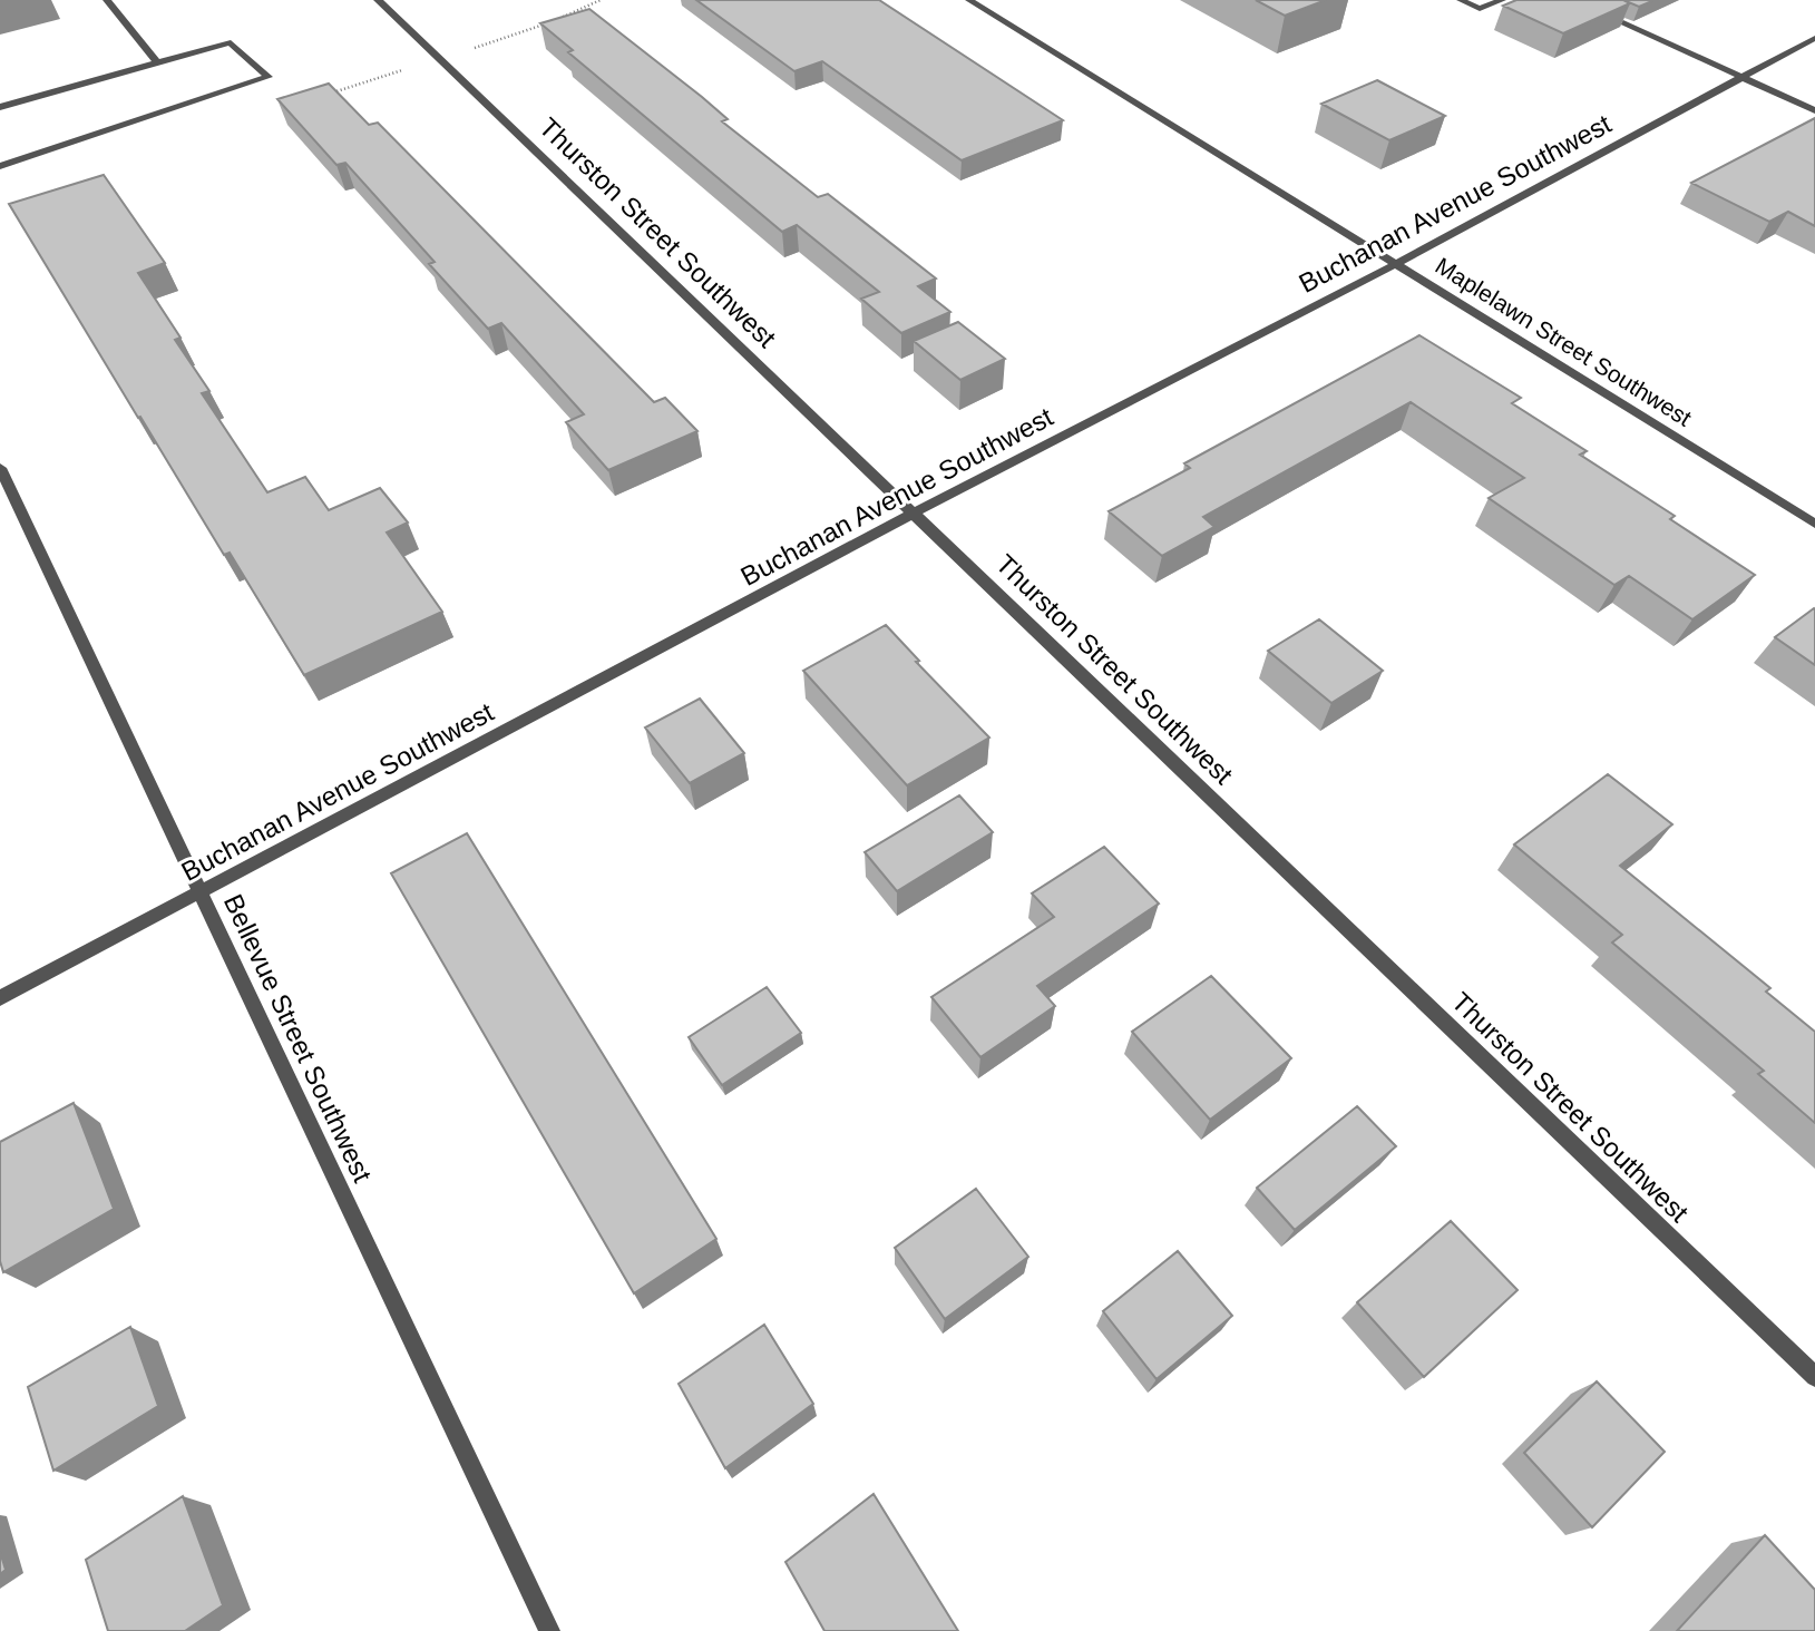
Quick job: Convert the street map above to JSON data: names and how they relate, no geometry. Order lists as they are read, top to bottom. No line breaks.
{"streets":{"street":["Buchanan Avenue Southwest","Thurston Street Southwest","Maplelawn Street Southwest","Bellevue Street Southwest"]},"crossings":[["Buchanan Avenue Southwest","Thurston Street Southwest"],["Buchanan Avenue Southwest","Maplelawn Street Southwest"],["Buchanan Avenue Southwest","Bellevue Street Southwest"]]}
